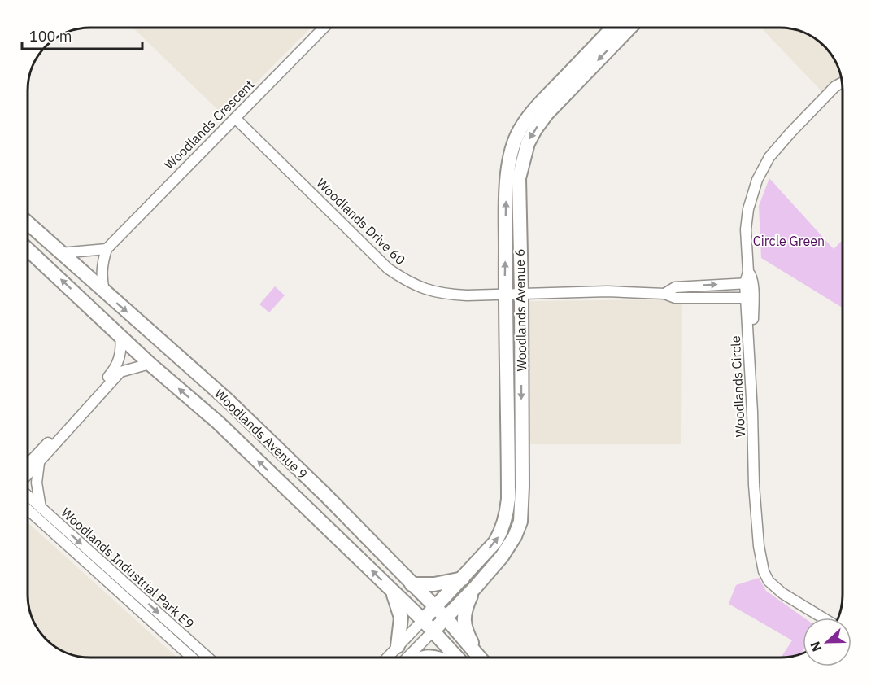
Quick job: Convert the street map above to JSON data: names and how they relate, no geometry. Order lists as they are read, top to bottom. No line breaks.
{"streets":{"main road":["Woodlands Avenue 6","Woodlands Avenue 9"],"street":["Woodlands Crescent","Woodlands Drive 60","Woodlands Circle","Woodlands Industrial Park E9"]},"crossings":[["Woodlands Crescent","Woodlands Drive 60"],["Woodlands Drive 60","Woodlands Avenue 6"],["Woodlands Avenue 6","Woodlands Avenue 9"]],"parks":["Circle Green"],"scale_bar":"100 m","north":"left"}
